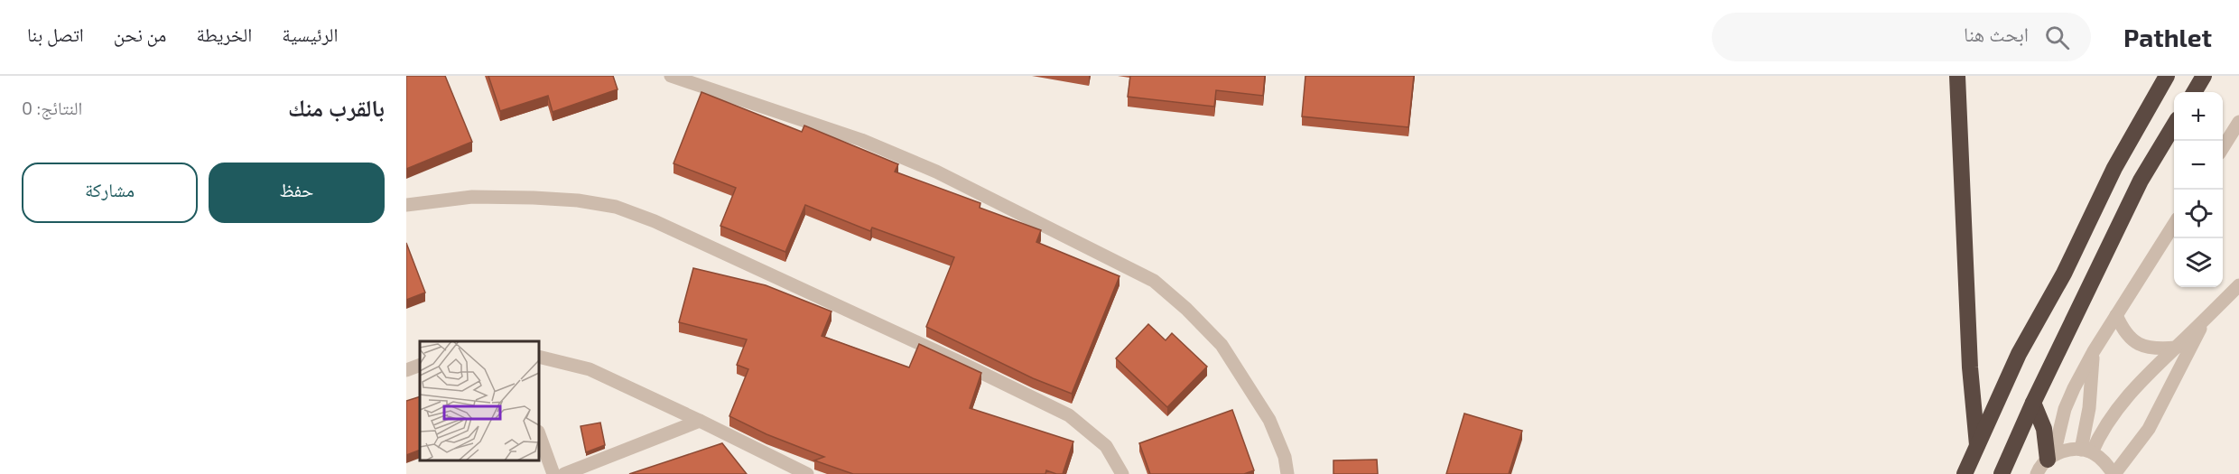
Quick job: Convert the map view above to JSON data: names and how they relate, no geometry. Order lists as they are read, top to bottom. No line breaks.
{"page":{"header":"Pathlet","search":"ابحث هنا","nav":["الرئيسية","الخريطة","من نحن","اتصل بنا"],"heading":["بالقرب منك","النتائج: 0"],"map_buttons":["+","−"],"buttons":["حفظ","مشاركة"]}}
